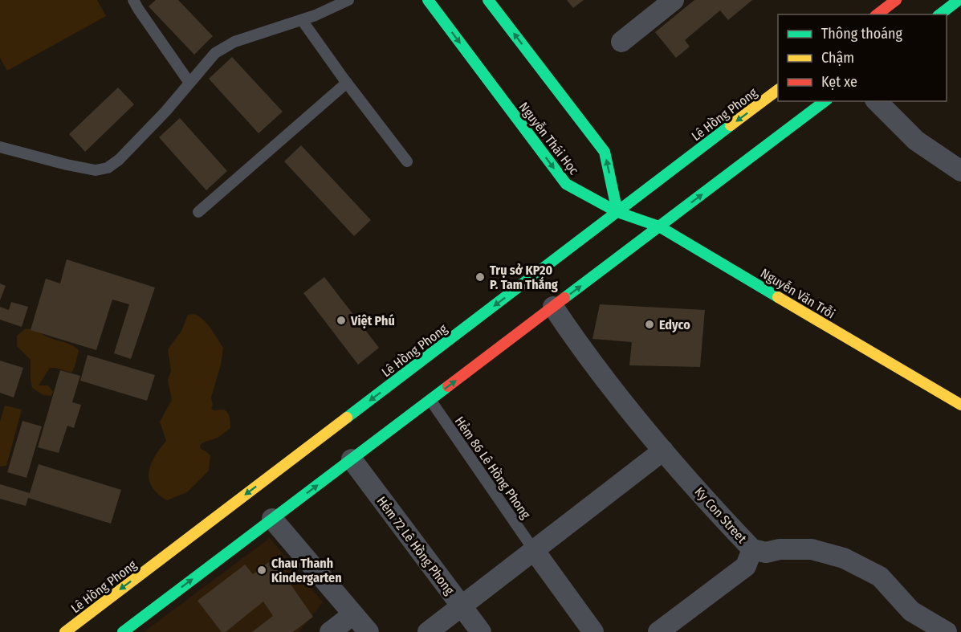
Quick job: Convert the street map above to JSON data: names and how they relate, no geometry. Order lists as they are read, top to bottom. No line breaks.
{"streets":{"main road":["Lê Hồng Phong","Nguyễn Thái Học","Nguyễn Văn Trỗi"],"street":["Ky Con Street","Hẻm 72 Lê Hồng Phong"],"lane":["Hẻm 86 Lê Hồng Phong"]},"crossings":[["Lê Hồng Phong","Nguyễn Thái Học"],["Lê Hồng Phong","Nguyễn Văn Trỗi"],["Nguyễn Thái Học","Nguyễn Văn Trỗi"]],"places":["Trụ sở KP20 P. Tam Thắng","Việt Phú","Edyco","Chau Thanh Kindergarten"],"legend":["Thông thoáng","Chậm","Kẹt xe"]}
